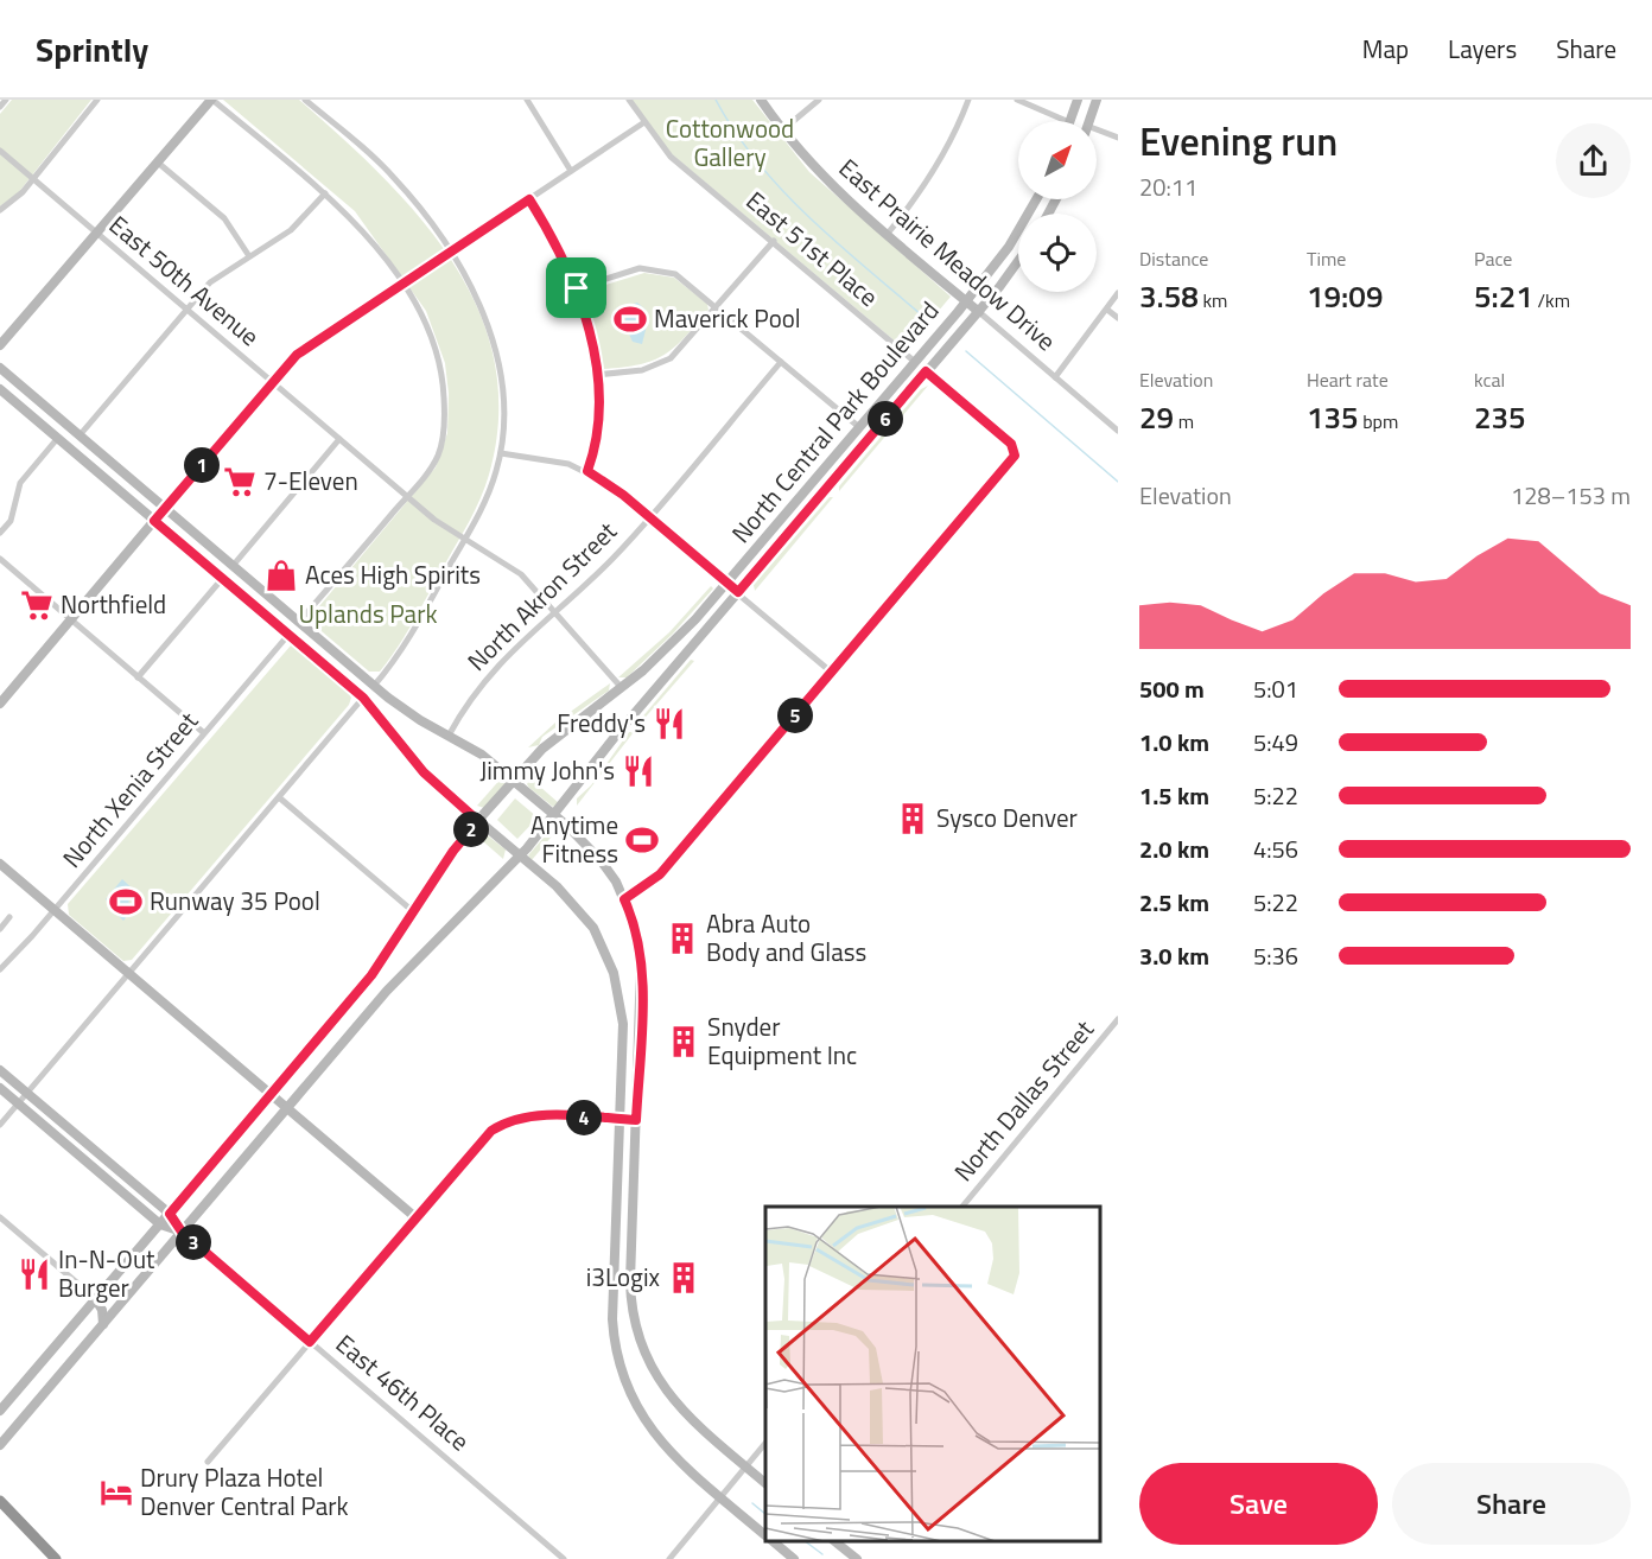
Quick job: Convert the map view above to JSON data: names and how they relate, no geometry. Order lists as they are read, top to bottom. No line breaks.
{"streets":{"main road":["East Prairie Meadow Drive","North Central Park Boulevard","East 46th Place"],"street":["East 51st Place","East 50th Avenue","North Akron Street","North Xenia Street","North Dallas Street"]},"crossings":[["East 51st Place","North Central Park Boulevard"],["East Prairie Meadow Drive","North Central Park Boulevard"],["East 50th Avenue","North Central Park Boulevard"],["East 50th Avenue","North Akron Street"],["North Central Park Boulevard","East 46th Place"]],"parks":["Cottonwood Gallery","Uplands Park"],"places":{"sports":["Maverick Pool","Anytime Fitness","Runway 35 Pool"],"supermarket":["7-Eleven","Northfield"],"shop":["Aces High Spirits"],"restaurant":["Freddy's","Jimmy John's","In-N-Out Burger"],"building":["Sysco Denver","Abra Auto Body and Glass","Snyder Equipment Inc","i3Logix"],"hotel":["Drury Plaza Hotel Denver Central Park"]},"north":"top right","page":{"header":"Sprintly","nav":["Map","Layers","Share"],"heading":["Evening run","20:11"],"stats":[["Distance","3.58 km"],["Time","19:09"],["Pace","5:21 /km"],["Elevation","29 m"],["Heart rate","135 bpm"],["kcal","235"]],"pins":["6","1","5","2","4","3"],"chart":["Elevation","128–153 m"],"list":[{"name":"500 m","note":"5:01"},{"name":"1.0 km","note":"5:49"},{"name":"1.5 km","note":"5:22"},{"name":"2.0 km","note":"4:56"},{"name":"2.5 km","note":"5:22"},{"name":"3.0 km","note":"5:36"}],"buttons":["Save","Share"]}}
